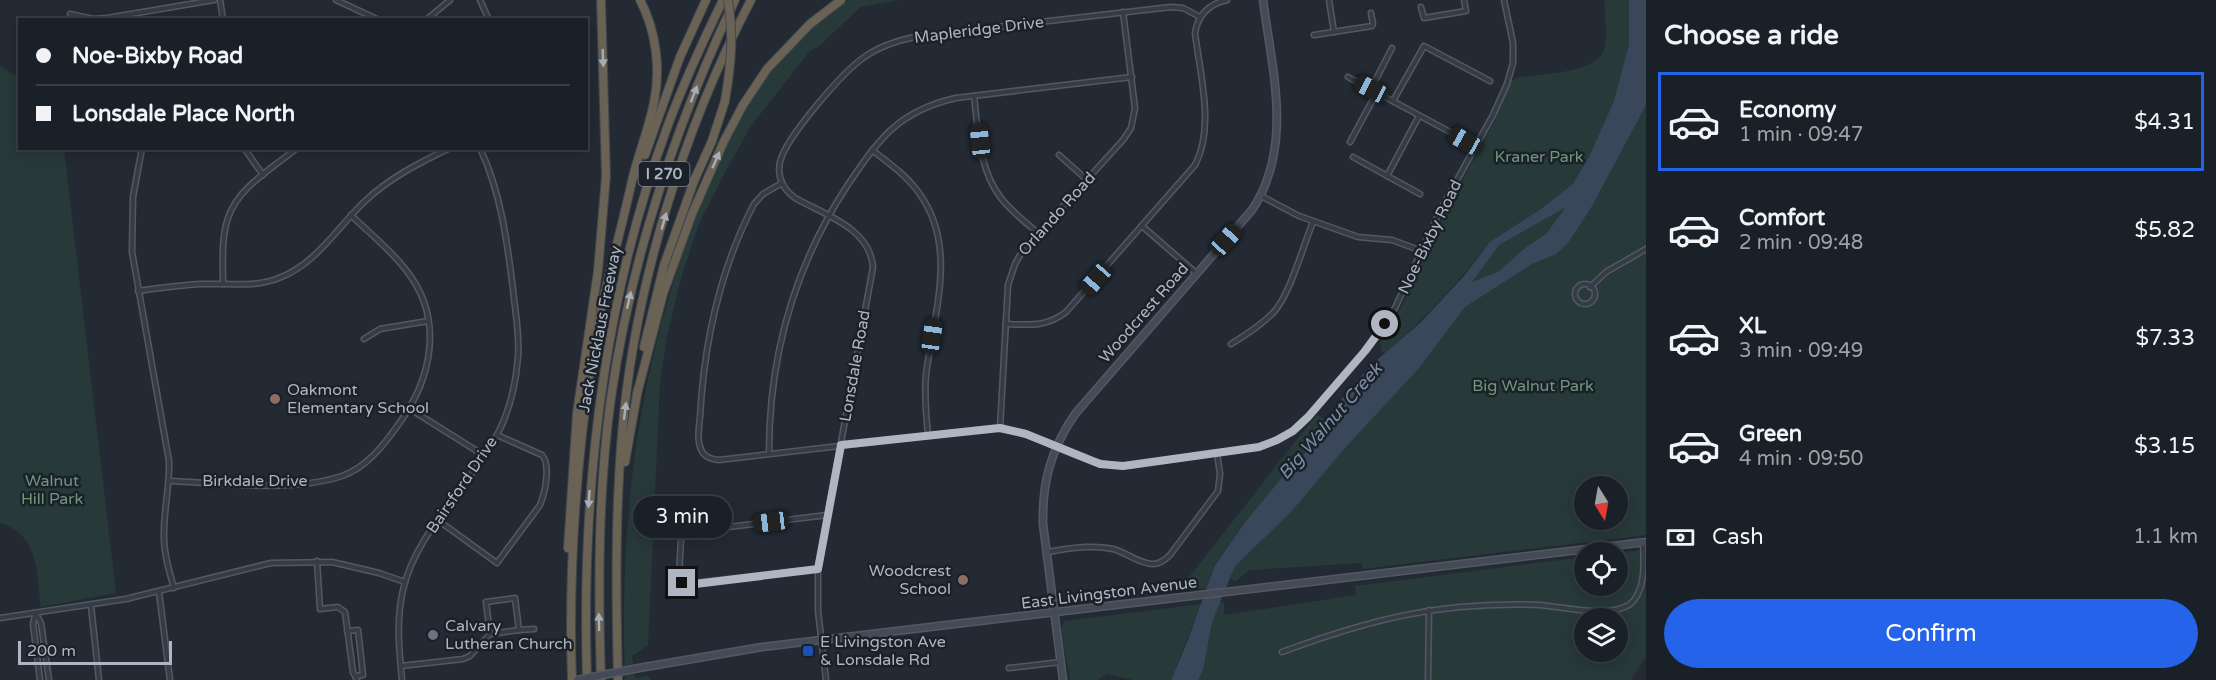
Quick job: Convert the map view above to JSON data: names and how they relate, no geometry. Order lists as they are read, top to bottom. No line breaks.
{"streets":{"highway":["I 270","Jack Nicklaus Freeway"],"main road":["Woodcrest Road","East Livingston Avenue"],"street":["Mapleridge Drive","Orlando Road","Noe-Bixby Road","Lonsdale Road","Birkdale Drive","Bairsford Drive"]},"crossings":[["Mapleridge Drive","Orlando Road"],["Mapleridge Drive","Noe-Bixby Road"],["Orlando Road","Noe-Bixby Road"],["Noe-Bixby Road","Woodcrest Road"],["Noe-Bixby Road","Lonsdale Road"],["Woodcrest Road","East Livingston Avenue"],["Lonsdale Road","East Livingston Avenue"]],"water":["Big Walnut Creek"],"parks":["Kraner Park","Big Walnut Park","Walnut Hill Park"],"places":{"other":["Oakmont Elementary School","Woodcrest School","Calvary Lutheran Church"],"transit":["E Livingston Ave & Lonsdale Rd"]},"scale_bar":"200 m","north":"bottom","page":{"heading":"Choose a ride","banner":["Noe-Bixby Road","Lonsdale Place North"],"list":[{"name":"Economy","note":"1 min · 09:47","value":"$4.31"},{"name":"Comfort","note":"2 min · 09:48","value":"$5.82"},{"name":"XL","note":"3 min · 09:49","value":"$7.33"},{"name":"Green","note":"4 min · 09:50","value":"$3.15"}],"bubble":"3 min","pay":["Cash","1.1 km"],"buttons":"Confirm","scale":"200 m"}}
